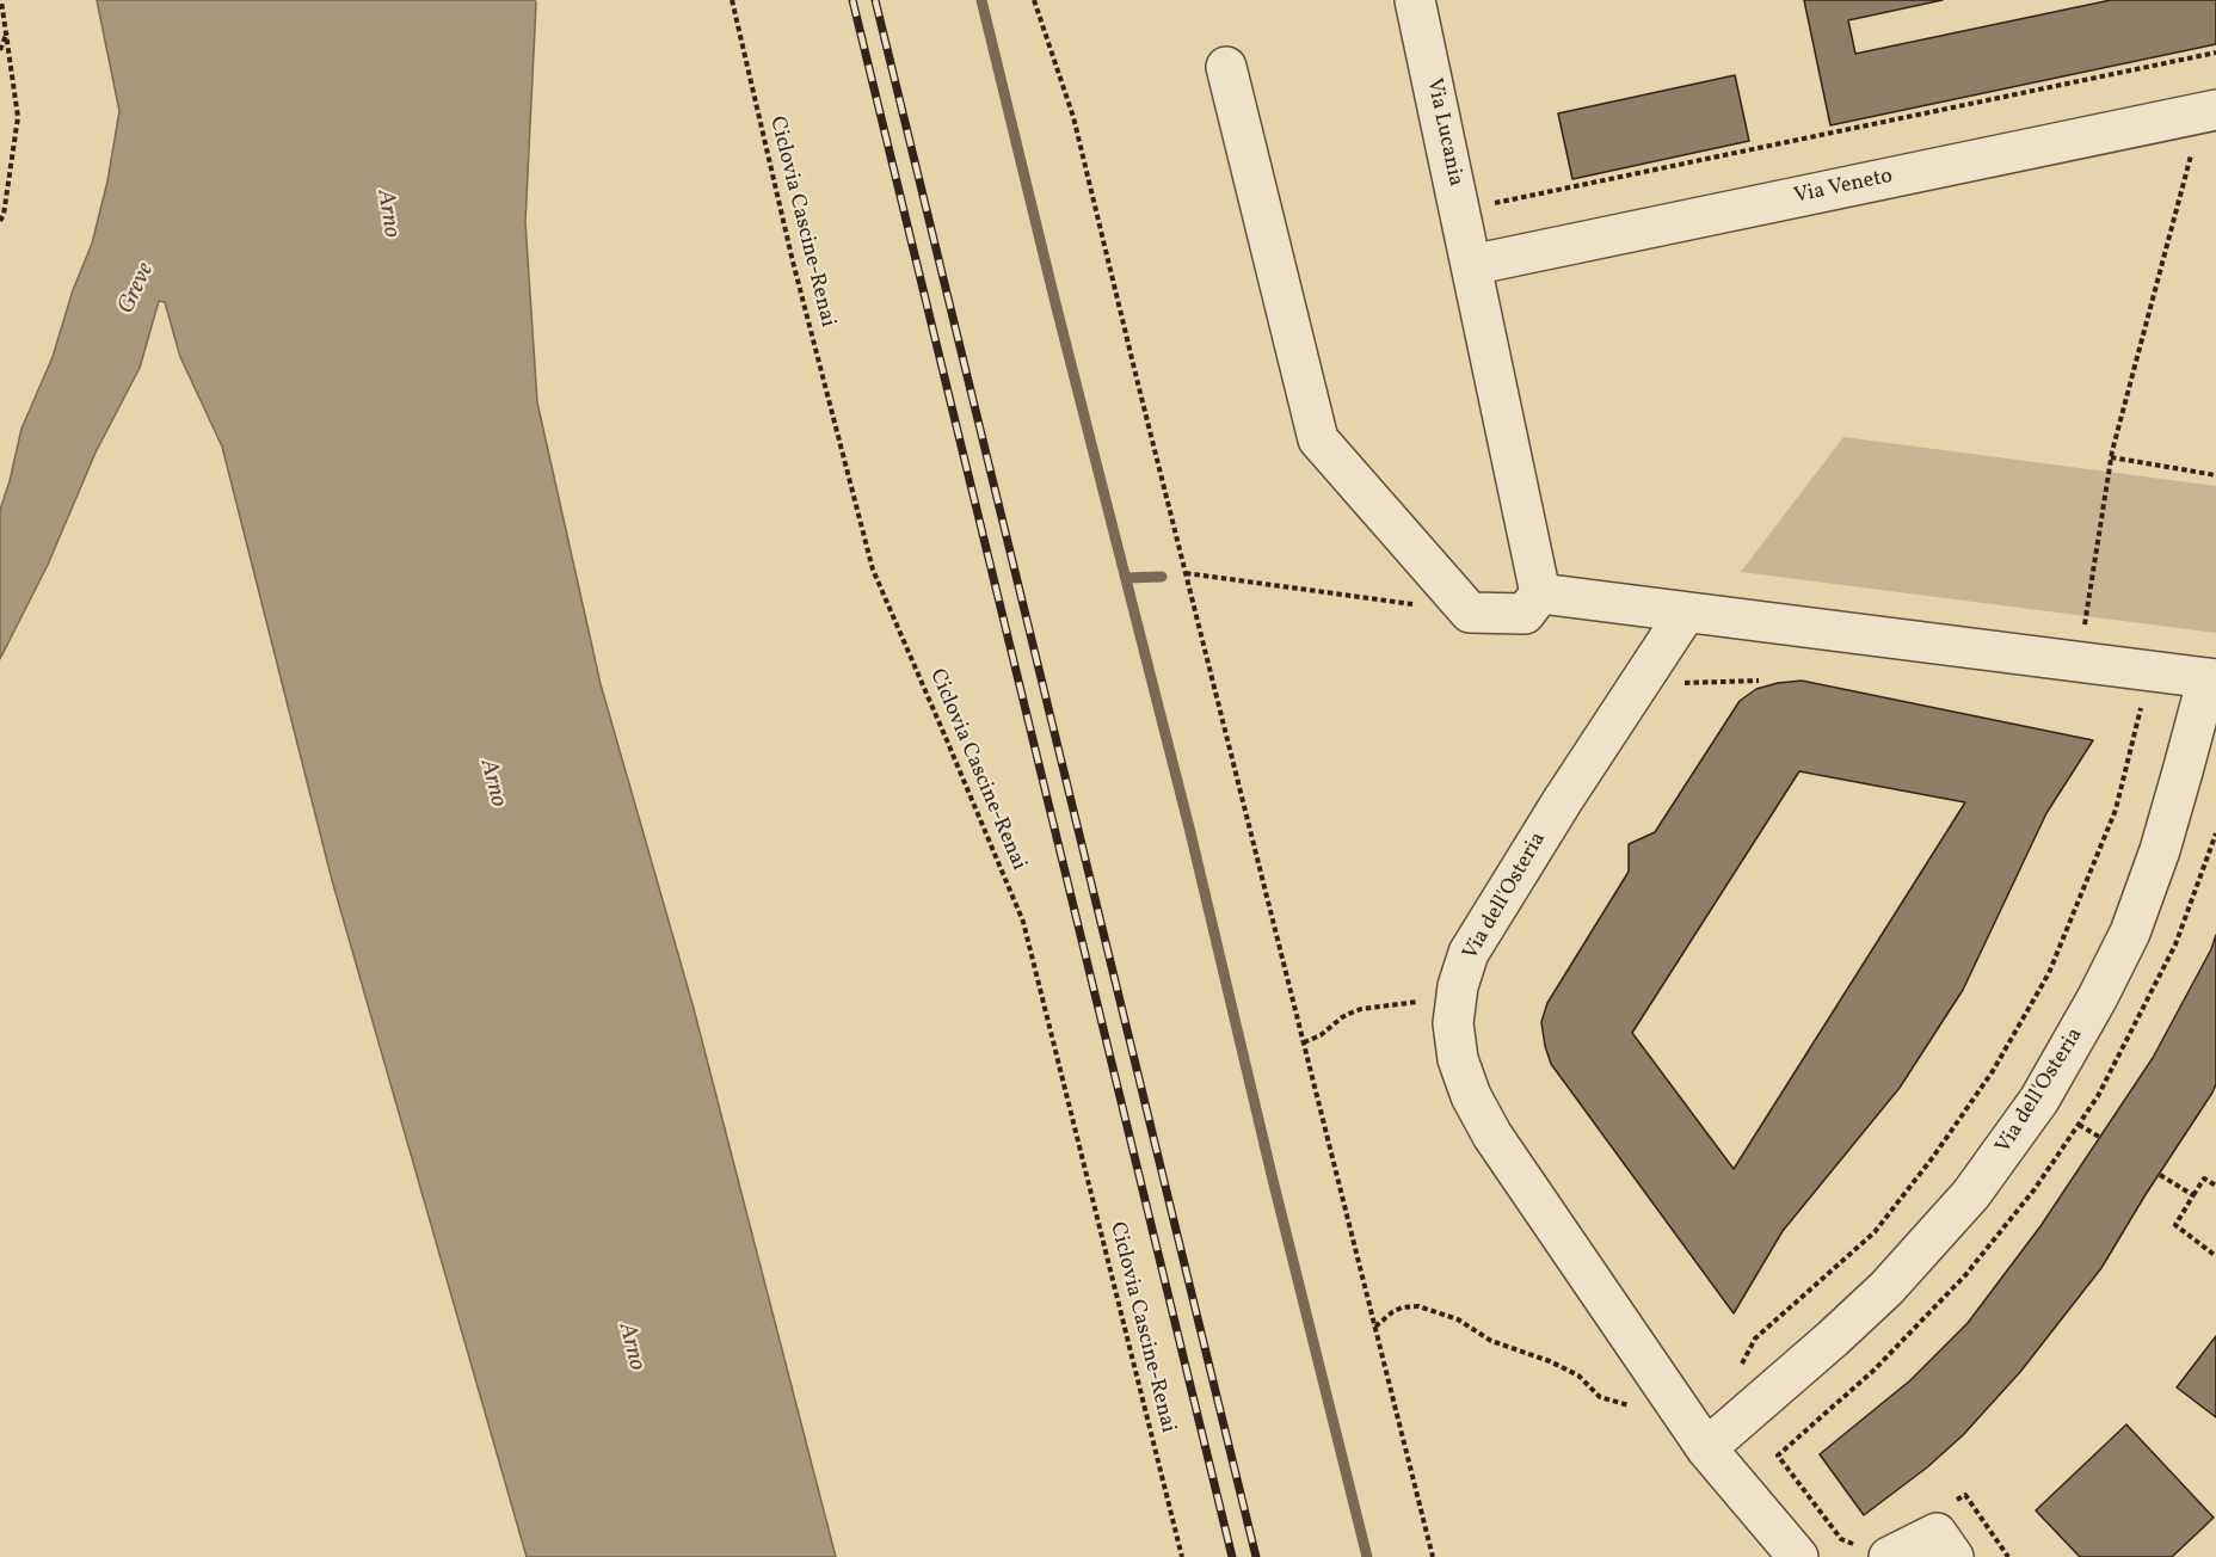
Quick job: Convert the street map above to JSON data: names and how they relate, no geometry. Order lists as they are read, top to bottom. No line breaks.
{"streets":{"street":["Via Lucania","Via Veneto","Via dell'Osteria"],"path":["Ciclovia Cascine-Renai"]},"crossings":[["Via Lucania","Via Veneto"],["Via Lucania","Via dell'Osteria"]],"water":["Arno","Greve"]}
